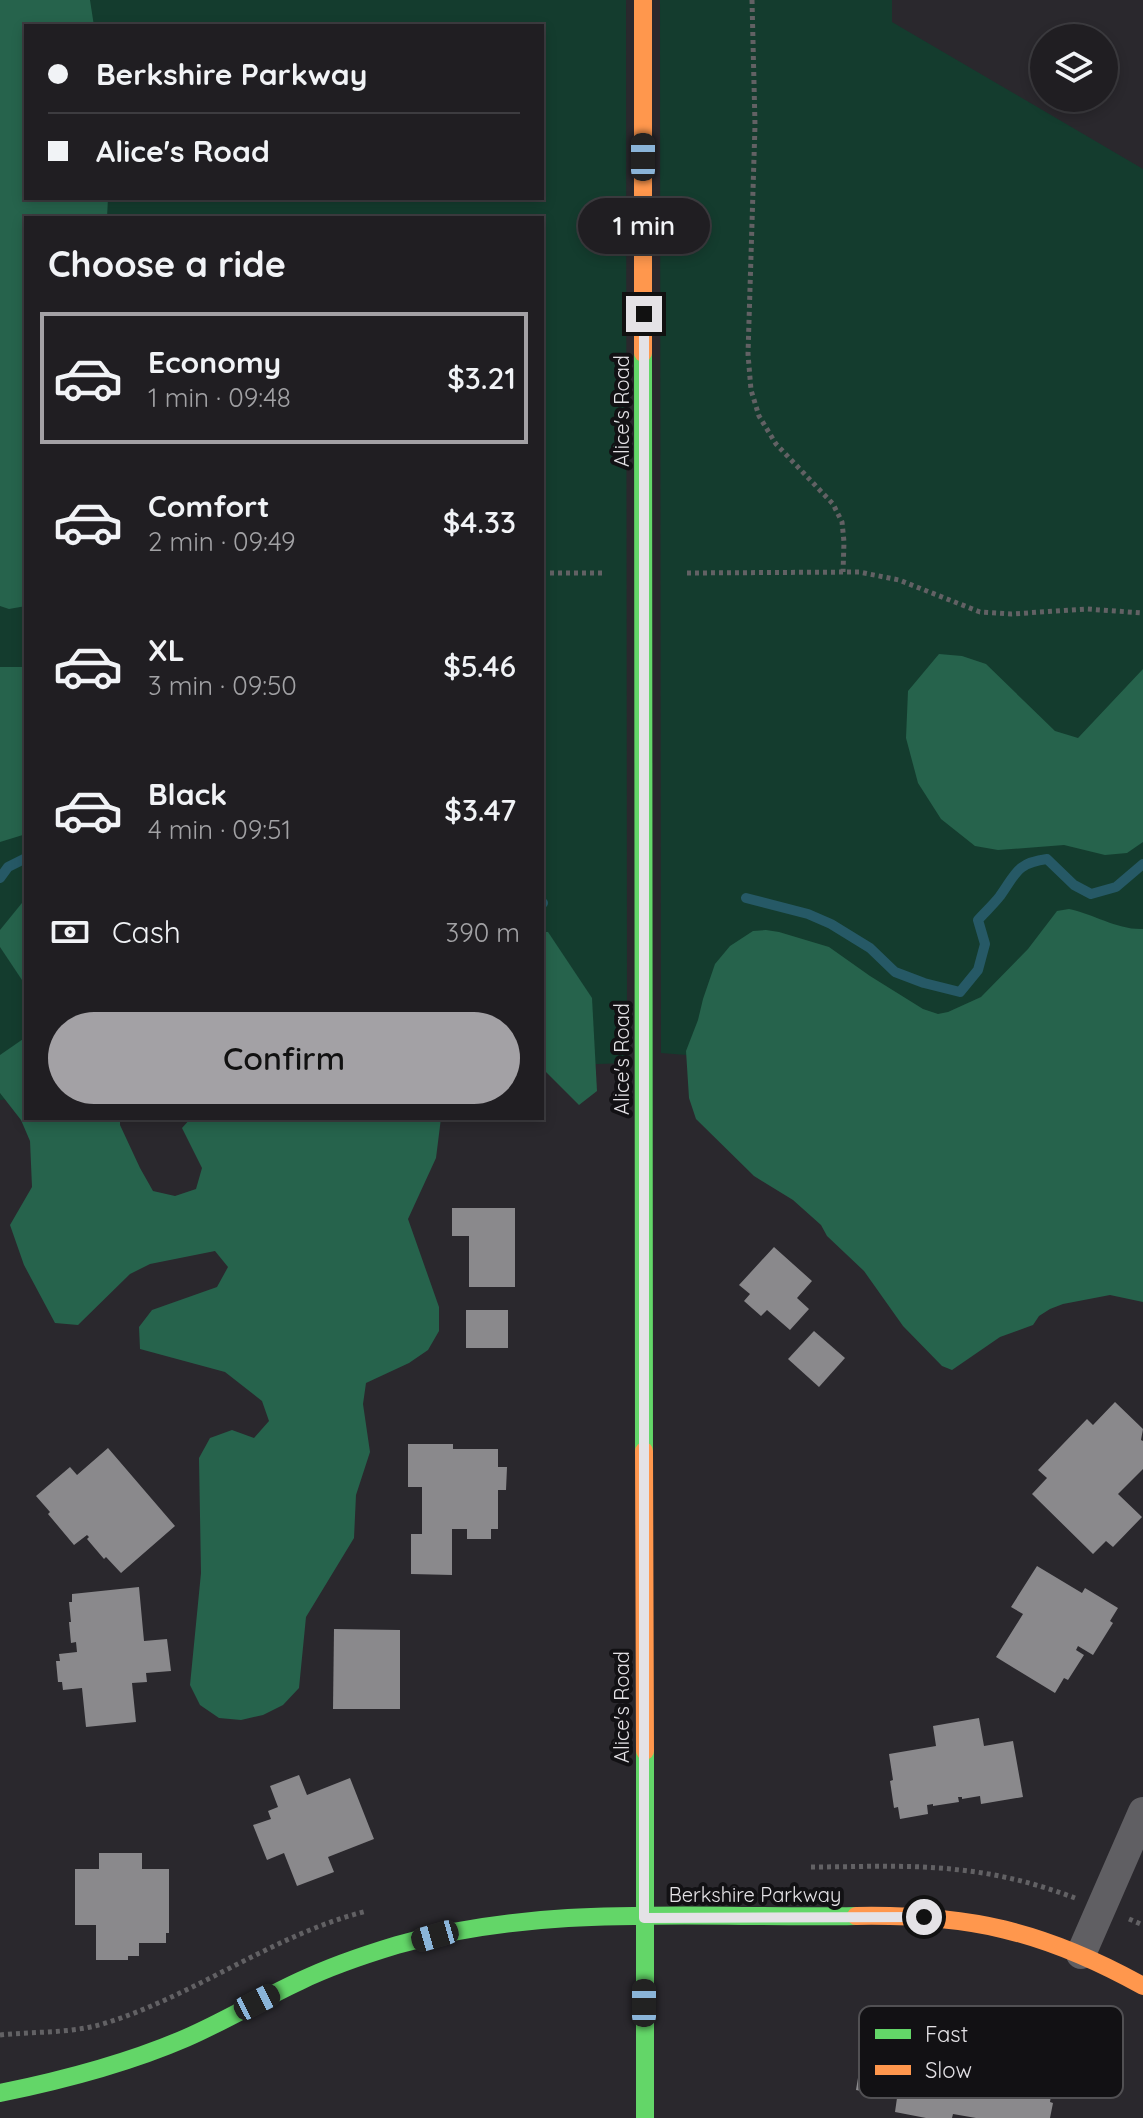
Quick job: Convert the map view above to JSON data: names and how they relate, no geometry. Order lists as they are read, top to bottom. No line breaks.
{"streets":{"main road":["Alice's Road","Berkshire Parkway"]},"crossings":[["Alice's Road","Berkshire Parkway"]],"legend":["Fast","Slow"],"page":{"banner":["Berkshire Parkway","Alice's Road"],"bubble":"1 min","heading":"Choose a ride","list":[{"name":"Economy","note":"1 min · 09:48","value":"$3.21"},{"name":"Comfort","note":"2 min · 09:49","value":"$4.33"},{"name":"XL","note":"3 min · 09:50","value":"$5.46"},{"name":"Black","note":"4 min · 09:51","value":"$3.47"}],"pay":["Cash","390 m"],"buttons":"Confirm"}}
